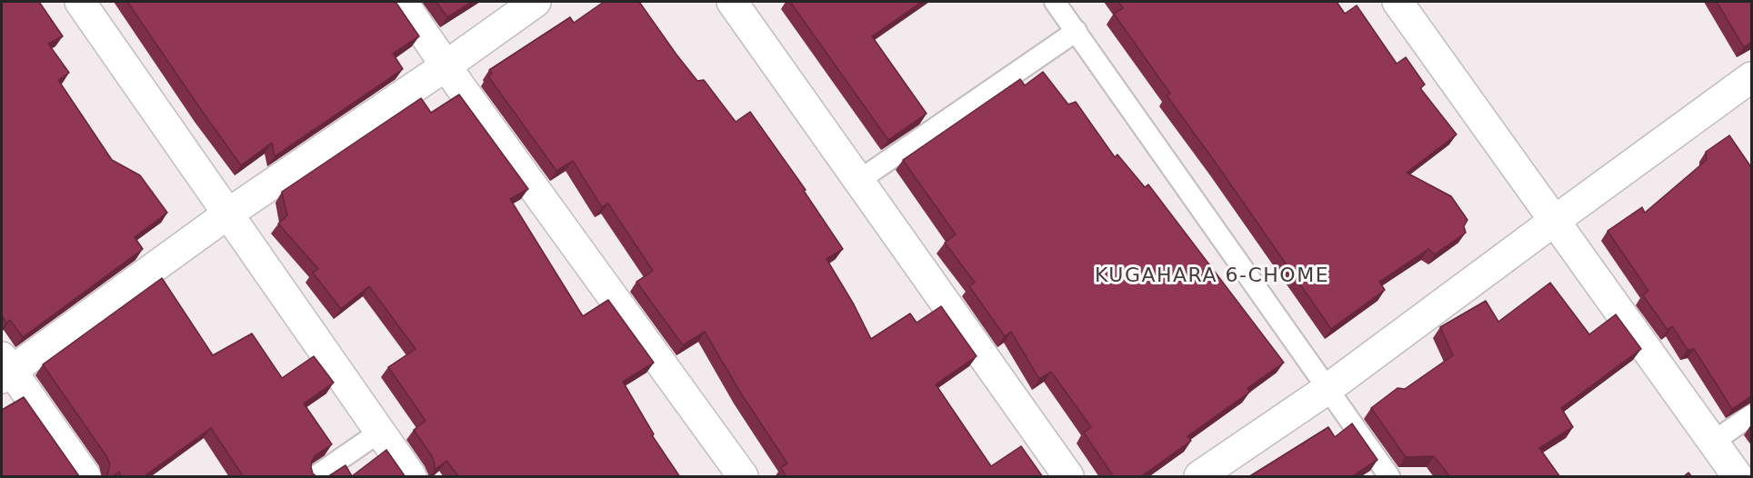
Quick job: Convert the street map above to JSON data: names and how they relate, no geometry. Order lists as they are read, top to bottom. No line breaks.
{"districts":["KUGAHARA 6-CHOME"]}
